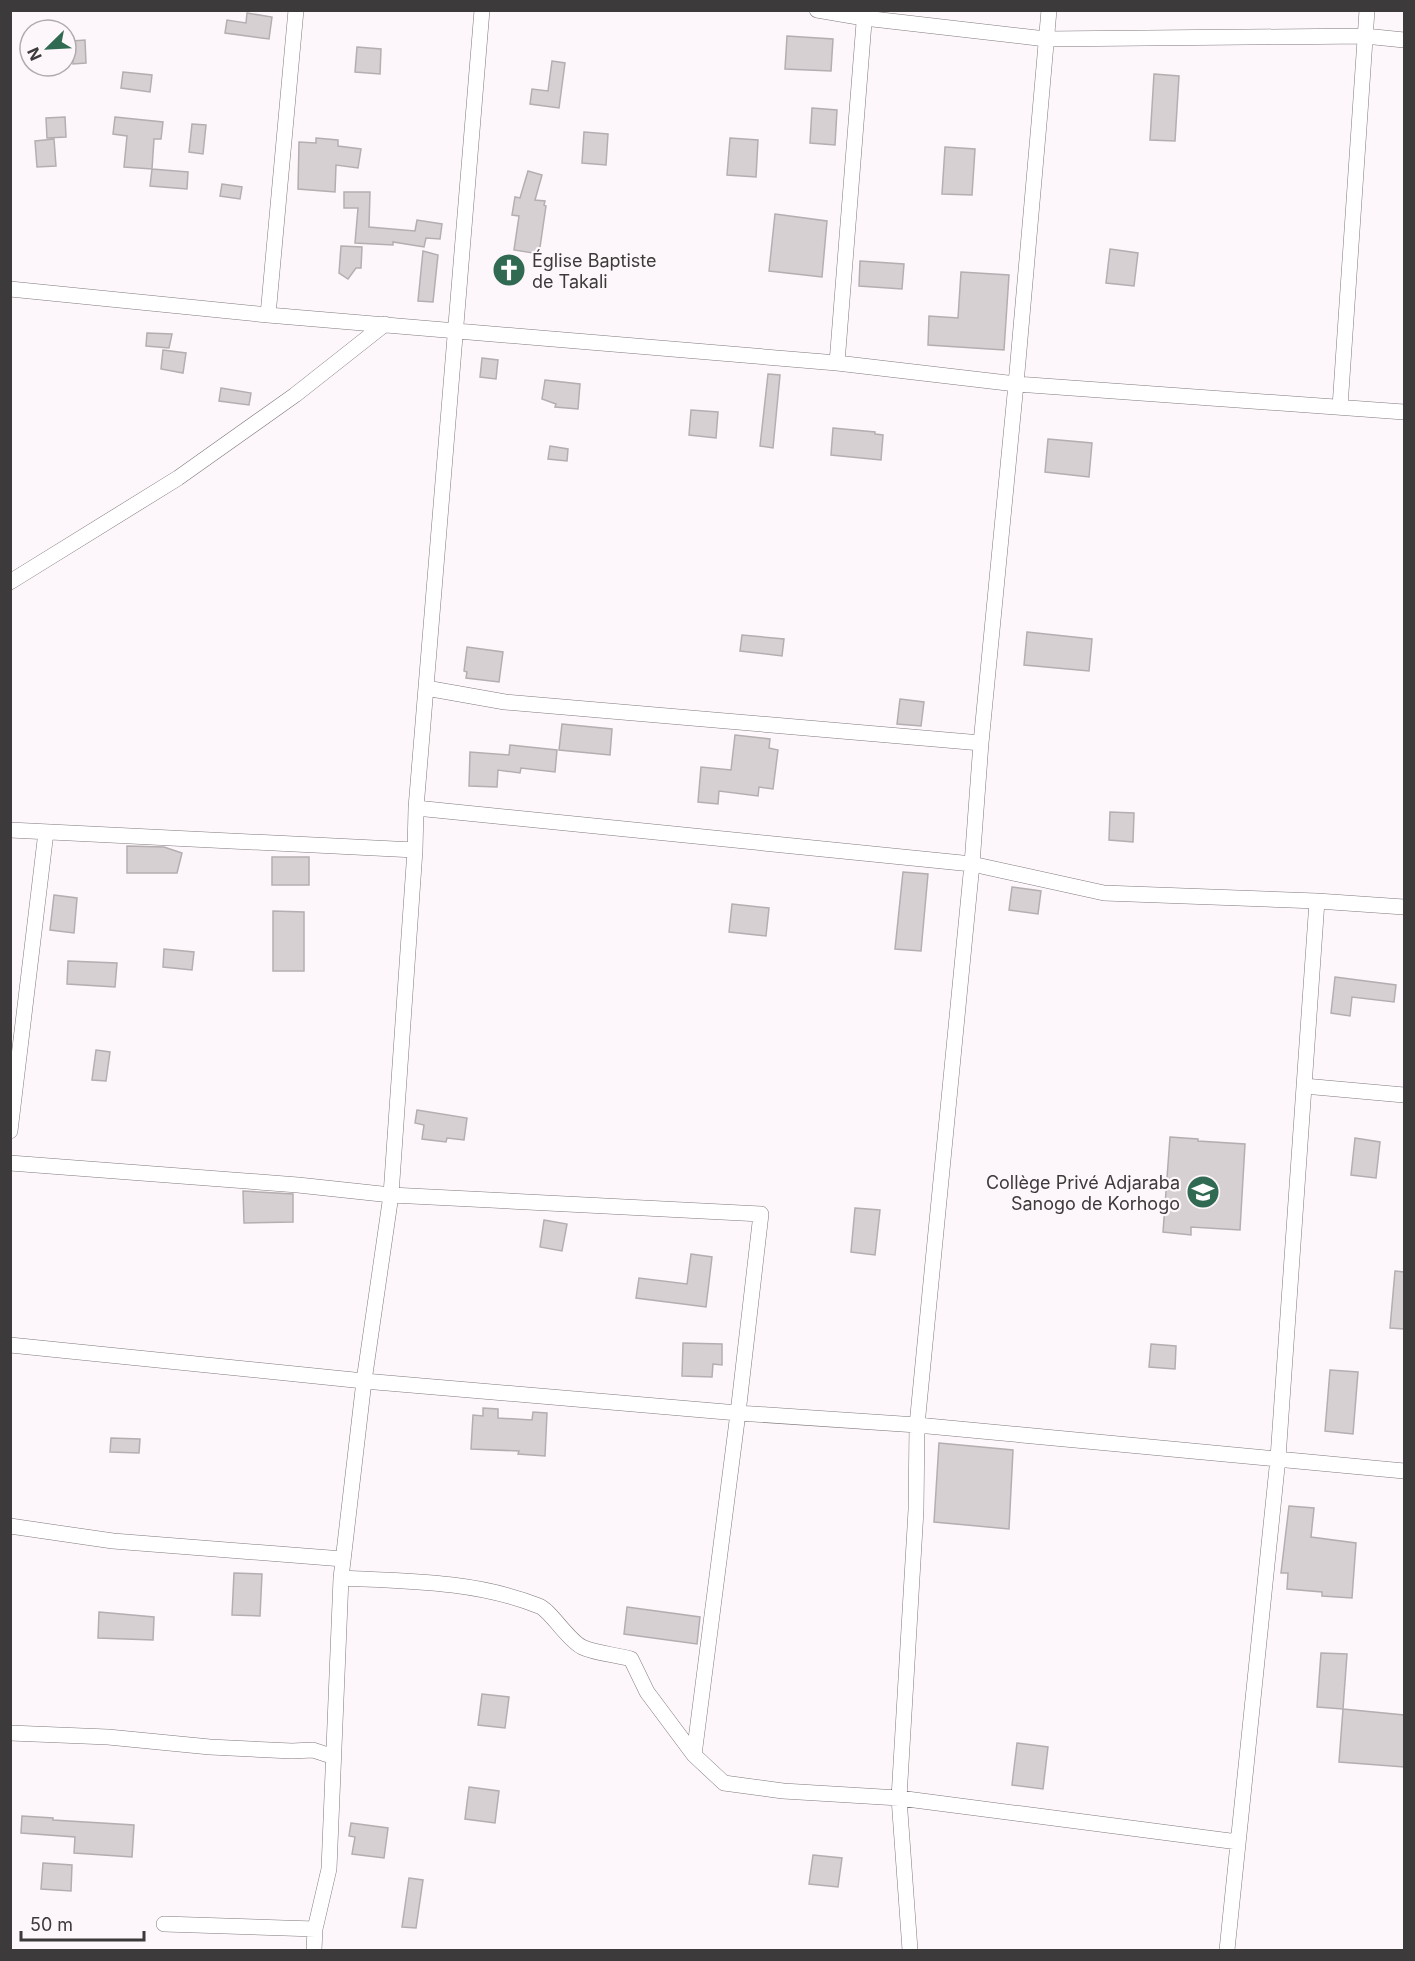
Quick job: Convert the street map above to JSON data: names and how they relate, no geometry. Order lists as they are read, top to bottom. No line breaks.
{"places":{"church":["Église Baptiste de Takali"],"school or university":["Collège Privé Adjaraba Sanogo de Korhogo"]},"scale_bar":"50 m","north":"bottom left"}
